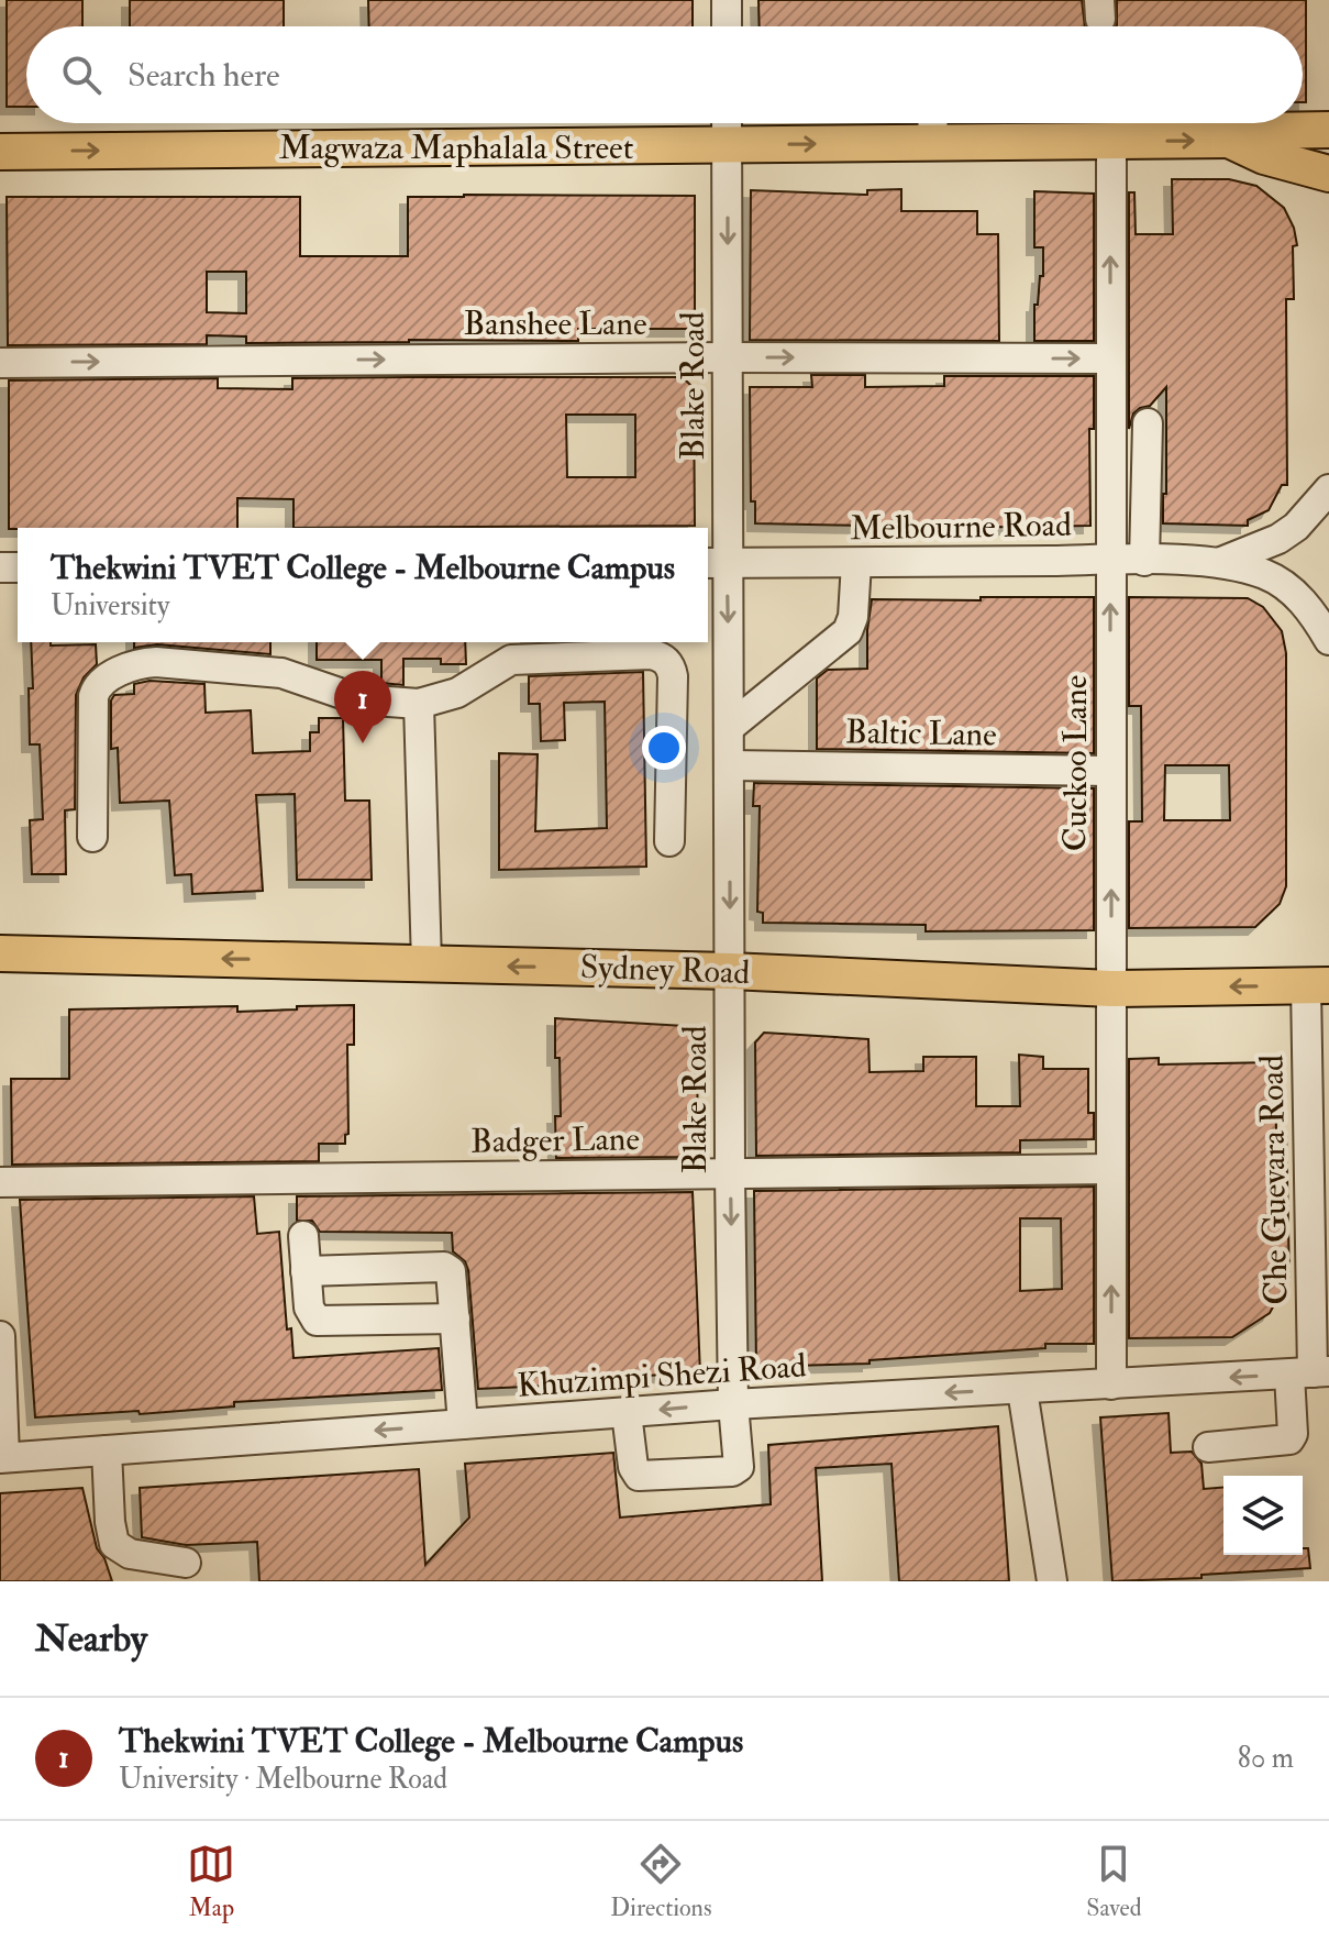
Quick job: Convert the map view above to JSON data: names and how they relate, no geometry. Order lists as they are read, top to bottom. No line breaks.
{"streets":{"main road":["Magwaza Maphalala Street","Sydney Road"],"street":["Banshee Lane","Blake Road","Melbourne Road","Baltic Lane","Cuckoo Lane","Badger Lane","Che Guevara Road","Khuzimpi Shezi Road"]},"crossings":[["Magwaza Maphalala Street","Blake Road"],["Magwaza Maphalala Street","Cuckoo Lane"],["Banshee Lane","Blake Road"],["Banshee Lane","Cuckoo Lane"],["Blake Road","Melbourne Road"],["Blake Road","Baltic Lane"],["Blake Road","Sydney Road"],["Blake Road","Badger Lane"],["Blake Road","Khuzimpi Shezi Road"],["Melbourne Road","Cuckoo Lane"],["Baltic Lane","Cuckoo Lane"],["Cuckoo Lane","Sydney Road"],["Cuckoo Lane","Badger Lane"],["Cuckoo Lane","Khuzimpi Shezi Road"],["Sydney Road","Che Guevara Road"],["Che Guevara Road","Khuzimpi Shezi Road"]],"one_way":["Magwaza Maphalala Street","Banshee Lane","Blake Road","Cuckoo Lane","Sydney Road","Khuzimpi Shezi Road"],"page":{"search":"Search here","popup":["Thekwini TVET College - Melbourne Campus","University"],"pins":"1","heading":"Nearby","list":[{"mark":"1","name":"Thekwini TVET College - Melbourne Campus","note":"University · Melbourne Road","value":"80 m"}],"nav":["Map","Directions","Saved"]}}
